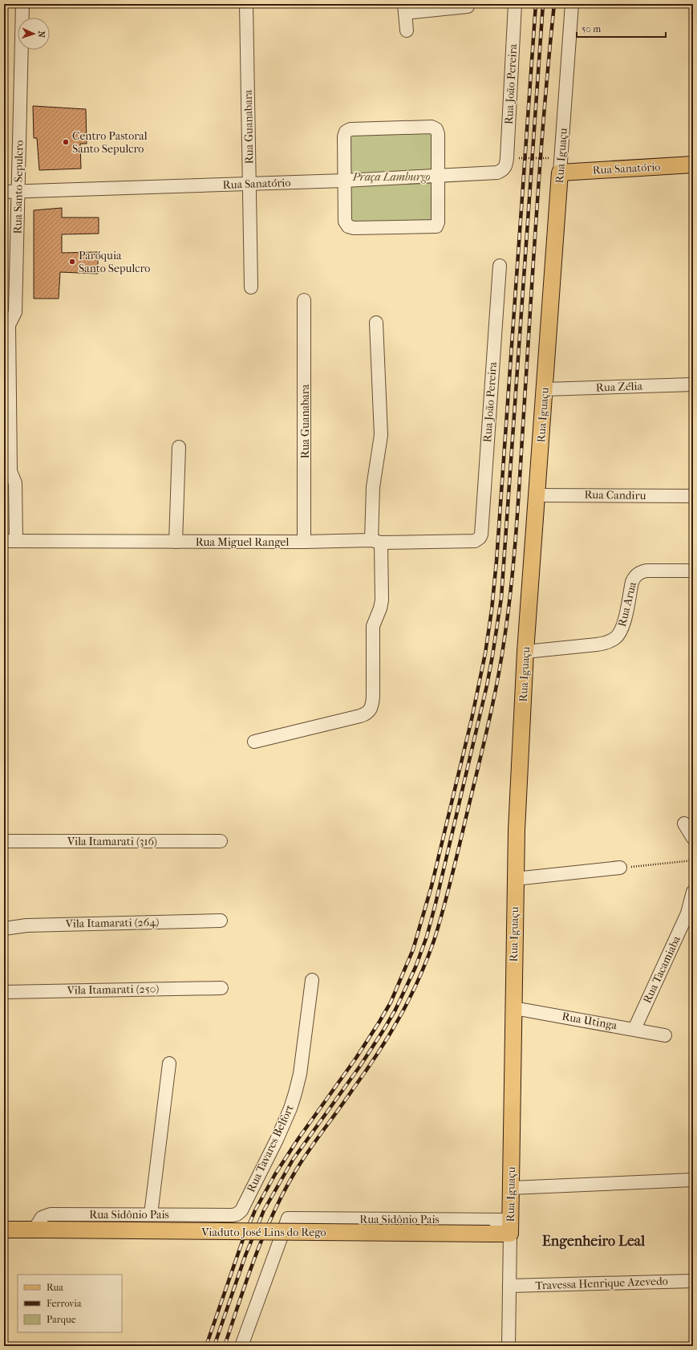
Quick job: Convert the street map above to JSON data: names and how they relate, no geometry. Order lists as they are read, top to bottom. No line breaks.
{"streets":{"main road":["Rua Iguaçu","Rua Sanatório","Viaduto José Lins do Rego"],"street":["Rua João Pereira","Rua Guanabara","Rua Santo Sepulcro","Rua Zélia","Rua Candiru","Rua Miguel Rangel","Rua Arua","Vila Itamarati (316)","Vila Itamarati (264)","Rua Tacamiaba","Vila Itamarati (250)","Rua Utinga","Rua Tavares Belfort","Rua Sidônio Pais","Travessa Henrique Azevedo"]},"crossings":[["Rua João Pereira","Rua Sanatório"],["Rua João Pereira","Rua Miguel Rangel"],["Rua Guanabara","Rua Sanatório"],["Rua Guanabara","Rua Miguel Rangel"],["Rua Iguaçu","Rua Sanatório"],["Rua Iguaçu","Rua Zélia"],["Rua Iguaçu","Rua Candiru"],["Rua Iguaçu","Rua Arua"],["Rua Iguaçu","Rua Utinga"],["Rua Iguaçu","Rua Sidônio Pais"],["Rua Iguaçu","Viaduto José Lins do Rego"],["Rua Iguaçu","Travessa Henrique Azevedo"],["Rua Sanatório","Rua Santo Sepulcro"],["Rua Santo Sepulcro","Rua Miguel Rangel"],["Rua Tacamiaba","Rua Utinga"],["Rua Tavares Belfort","Rua Sidônio Pais"],["Rua Sidônio Pais","Viaduto José Lins do Rego"]],"districts":["Engenheiro Leal"],"parks":["Praça Lamburgo"],"places":["Centro Pastoral Santo Sepulcro","Paróquia Santo Sepulcro"],"legend":["Rua","Ferrovia","Parque"],"scale_bar":"50 m","north":"right"}
